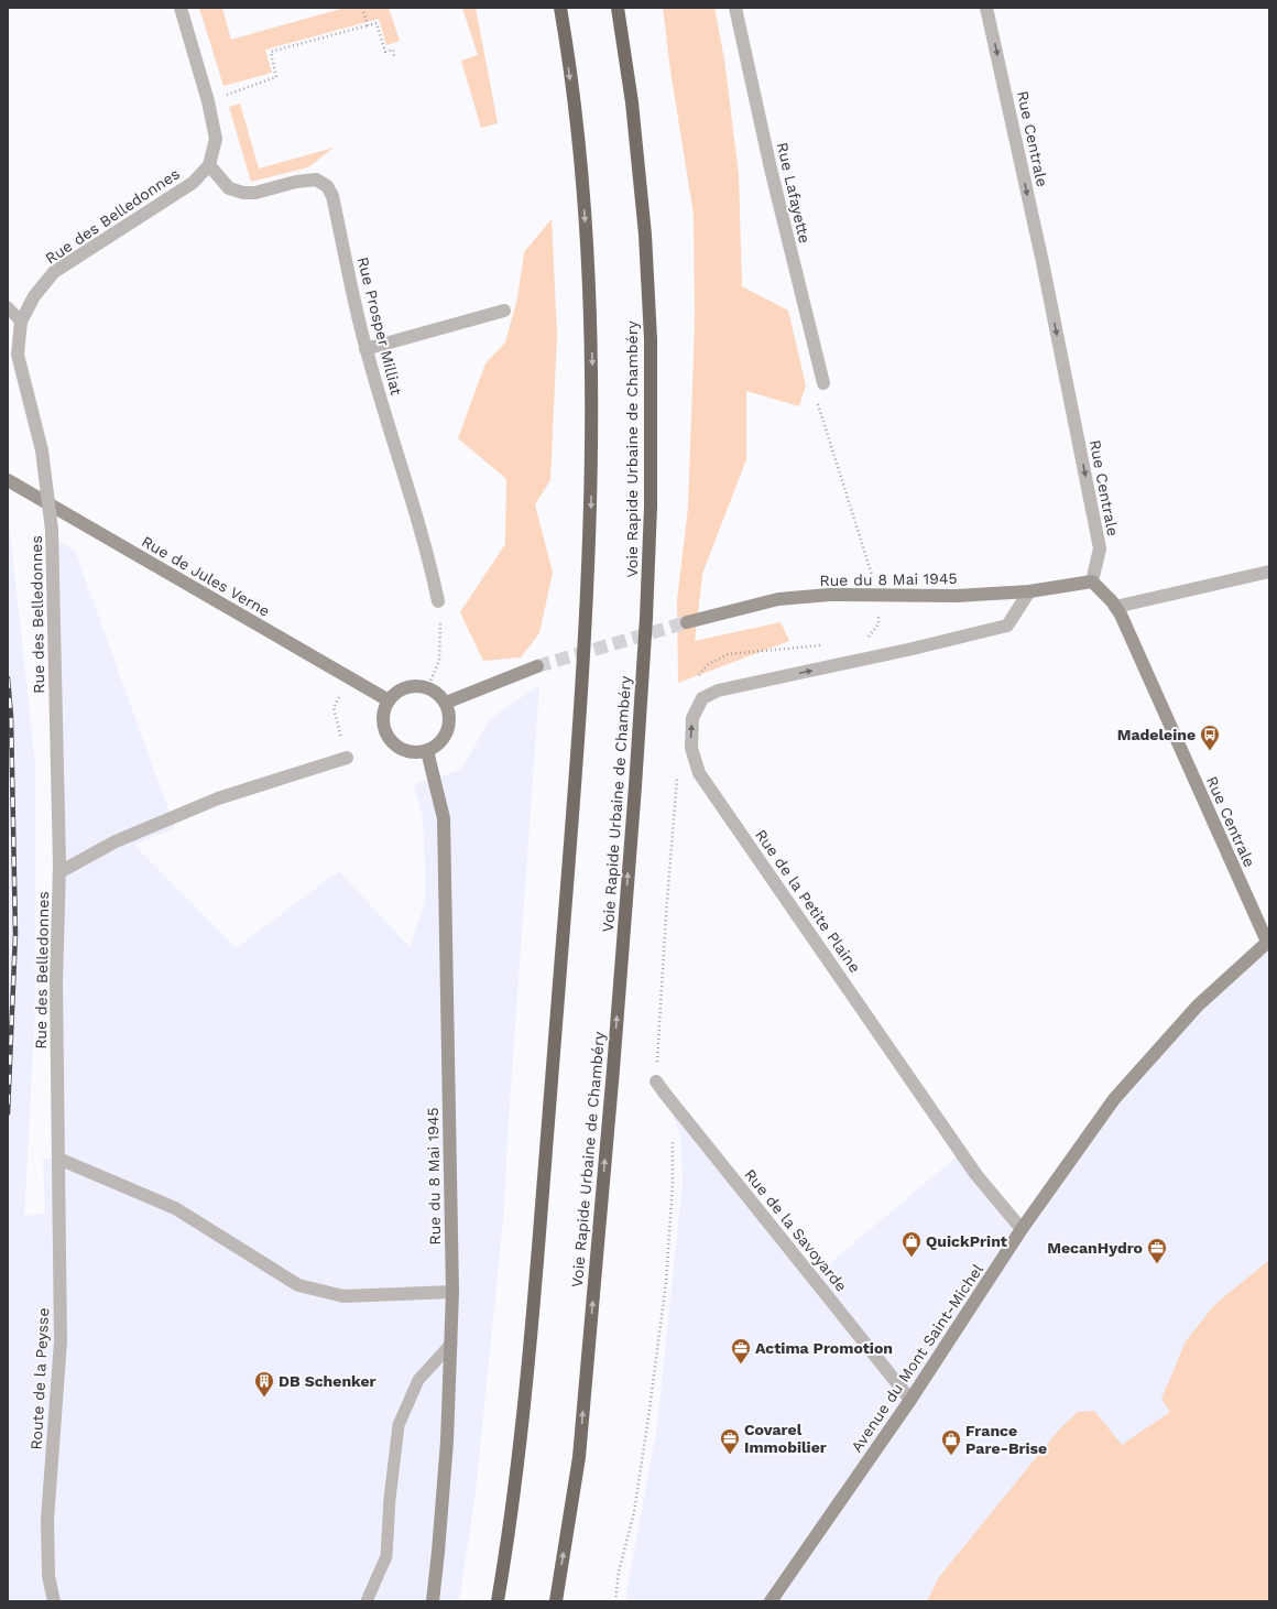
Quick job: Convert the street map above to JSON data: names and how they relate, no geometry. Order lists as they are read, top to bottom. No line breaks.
{"streets":{"highway":["Voie Rapide Urbaine de Chambéry"],"main road":["Rue Centrale","Rue de Jules Verne","Rue du 8 Mai 1945","Avenue du Mont Saint-Michel"],"street":["Rue Lafayette","Rue des Belledonnes","Rue Prosper Milliat","Rue de la Petite Plaine","Rue de la Savoyarde","Route de la Peysse"]},"crossings":[["Rue Centrale","Rue du 8 Mai 1945"],["Rue Centrale","Avenue du Mont Saint-Michel"],["Rue des Belledonnes","Rue Prosper Milliat"],["Rue des Belledonnes","Route de la Peysse"],["Rue de Jules Verne","Rue du 8 Mai 1945"],["Rue du 8 Mai 1945","Rue de la Petite Plaine"],["Rue de la Petite Plaine","Avenue du Mont Saint-Michel"],["Rue de la Savoyarde","Avenue du Mont Saint-Michel"]],"one_way":["Rue Centrale"],"places":{"bus stop":["Madeleine"],"shop":["QuickPrint","France Pare-Brise"],"office":["MecanHydro","Actima Promotion","Covarel Immobilier"],"building":["DB Schenker"]}}
